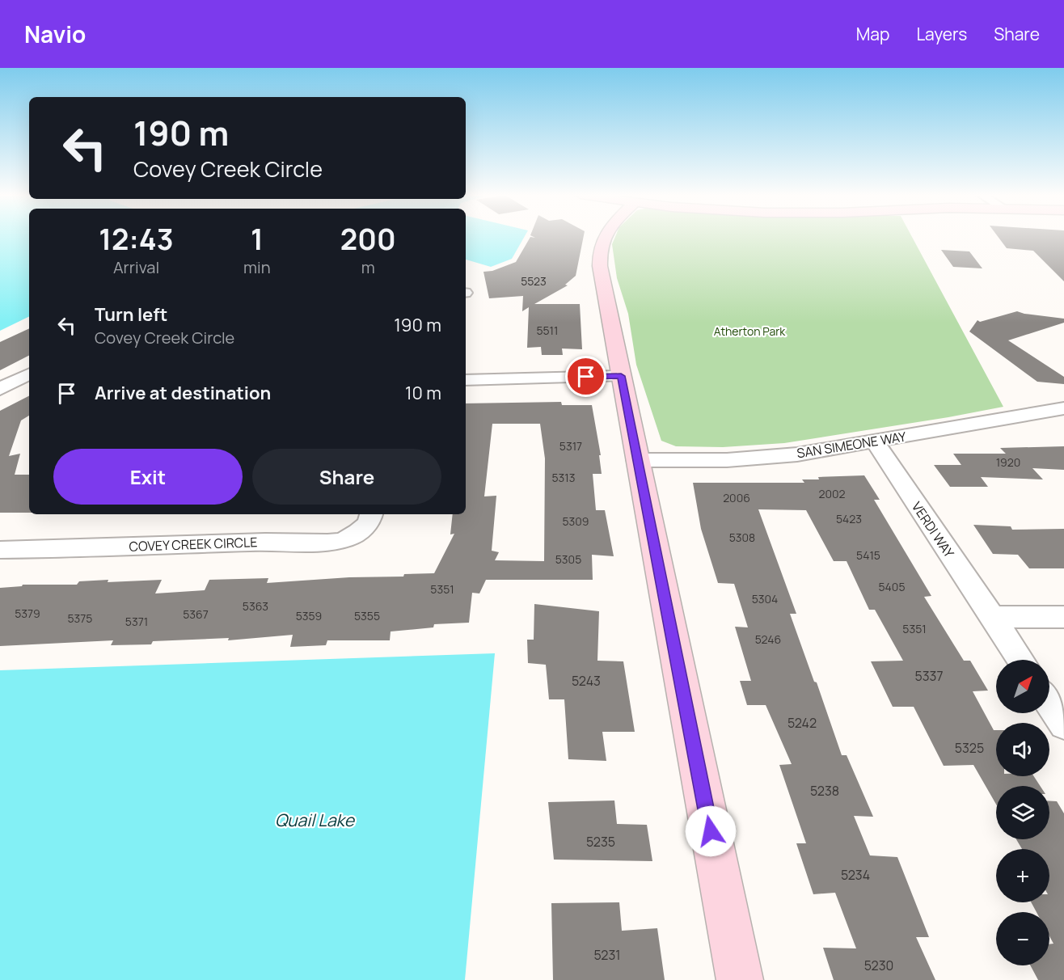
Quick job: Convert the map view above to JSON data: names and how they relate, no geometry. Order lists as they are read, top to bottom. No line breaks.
{"streets":{"street":["SAN SIMEONE WAY","VERDI WAY","COVEY CREEK CIRCLE"]},"crossings":[["SAN SIMEONE WAY","VERDI WAY"]],"water":["Quail Lake"],"parks":["Atherton Park"],"house_numbers":["5523","5511","5317","1920","5313","2002","2006","5423","5309","5308","5415","5305","5405","5351","5304","5363","5379","5367","5359","5355","5375","5371","5351","5246","5337","5243","5242","5325","5238","5235","5234","5231","5230"],"north":"top right","page":{"header":"Navio","nav":["Map","Layers","Share"],"turn":["190 m","Covey Creek Circle"],"eta":["12:43","Arrival","1","min","200","m"],"list":[{"name":"Turn left","note":"Covey Creek Circle","value":"190 m"},{"name":"Arrive at destination","value":"10 m"}],"buttons":["Exit","Share"],"map_buttons":["+","−"]}}
